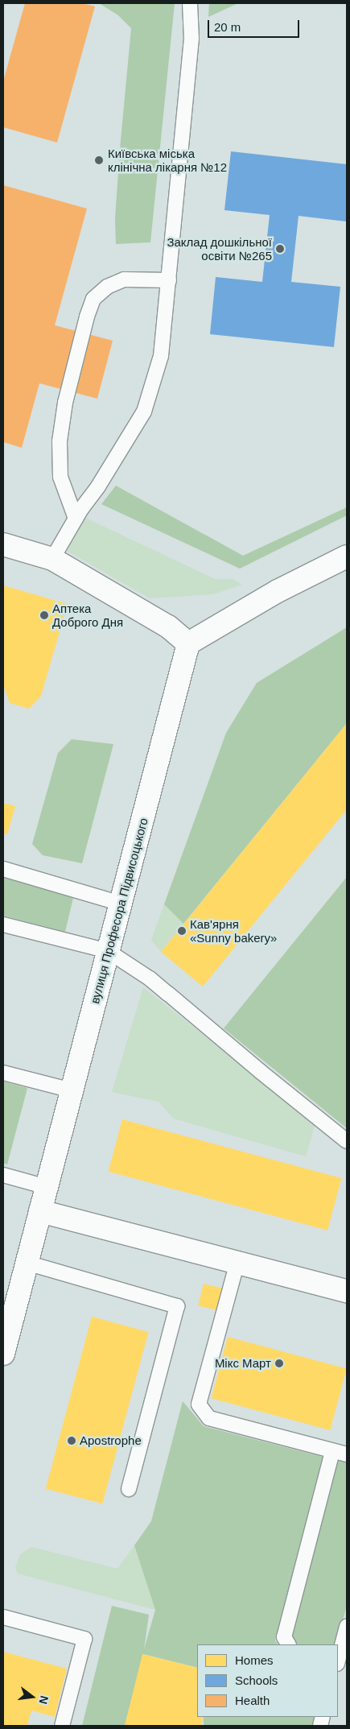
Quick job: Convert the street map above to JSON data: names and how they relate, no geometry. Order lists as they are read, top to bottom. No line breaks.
{"streets":{"street":["вулиця Професора Підвисоцького"]},"places":["Київська міська клінічна лікарня №12","Заклад дошкільної освіти №265","Аптека Доброго Дня","Кав'ярня «Sunny bakery»","Мікс Март","Apostrophe"],"legend":["Homes","Schools","Health"],"scale_bar":"20 m","north":"right"}
